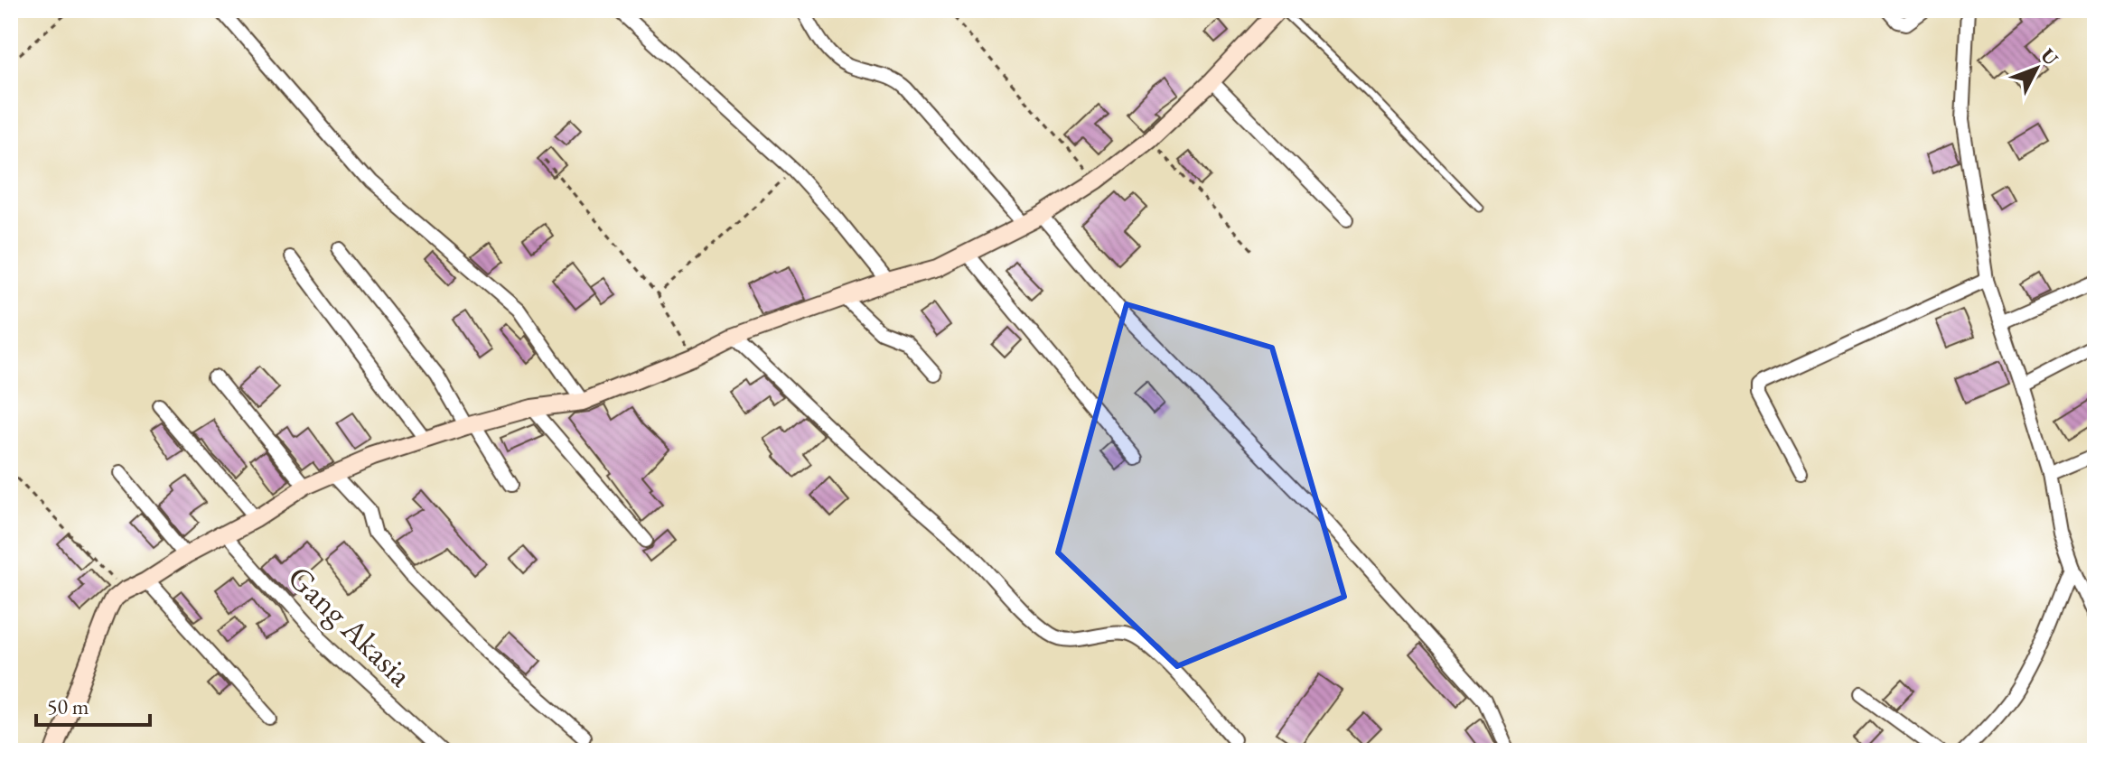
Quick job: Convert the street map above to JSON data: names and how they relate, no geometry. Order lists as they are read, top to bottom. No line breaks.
{"streets":{"street":["Gang Akasia"]},"scale_bar":"50 m","north":"top right"}
